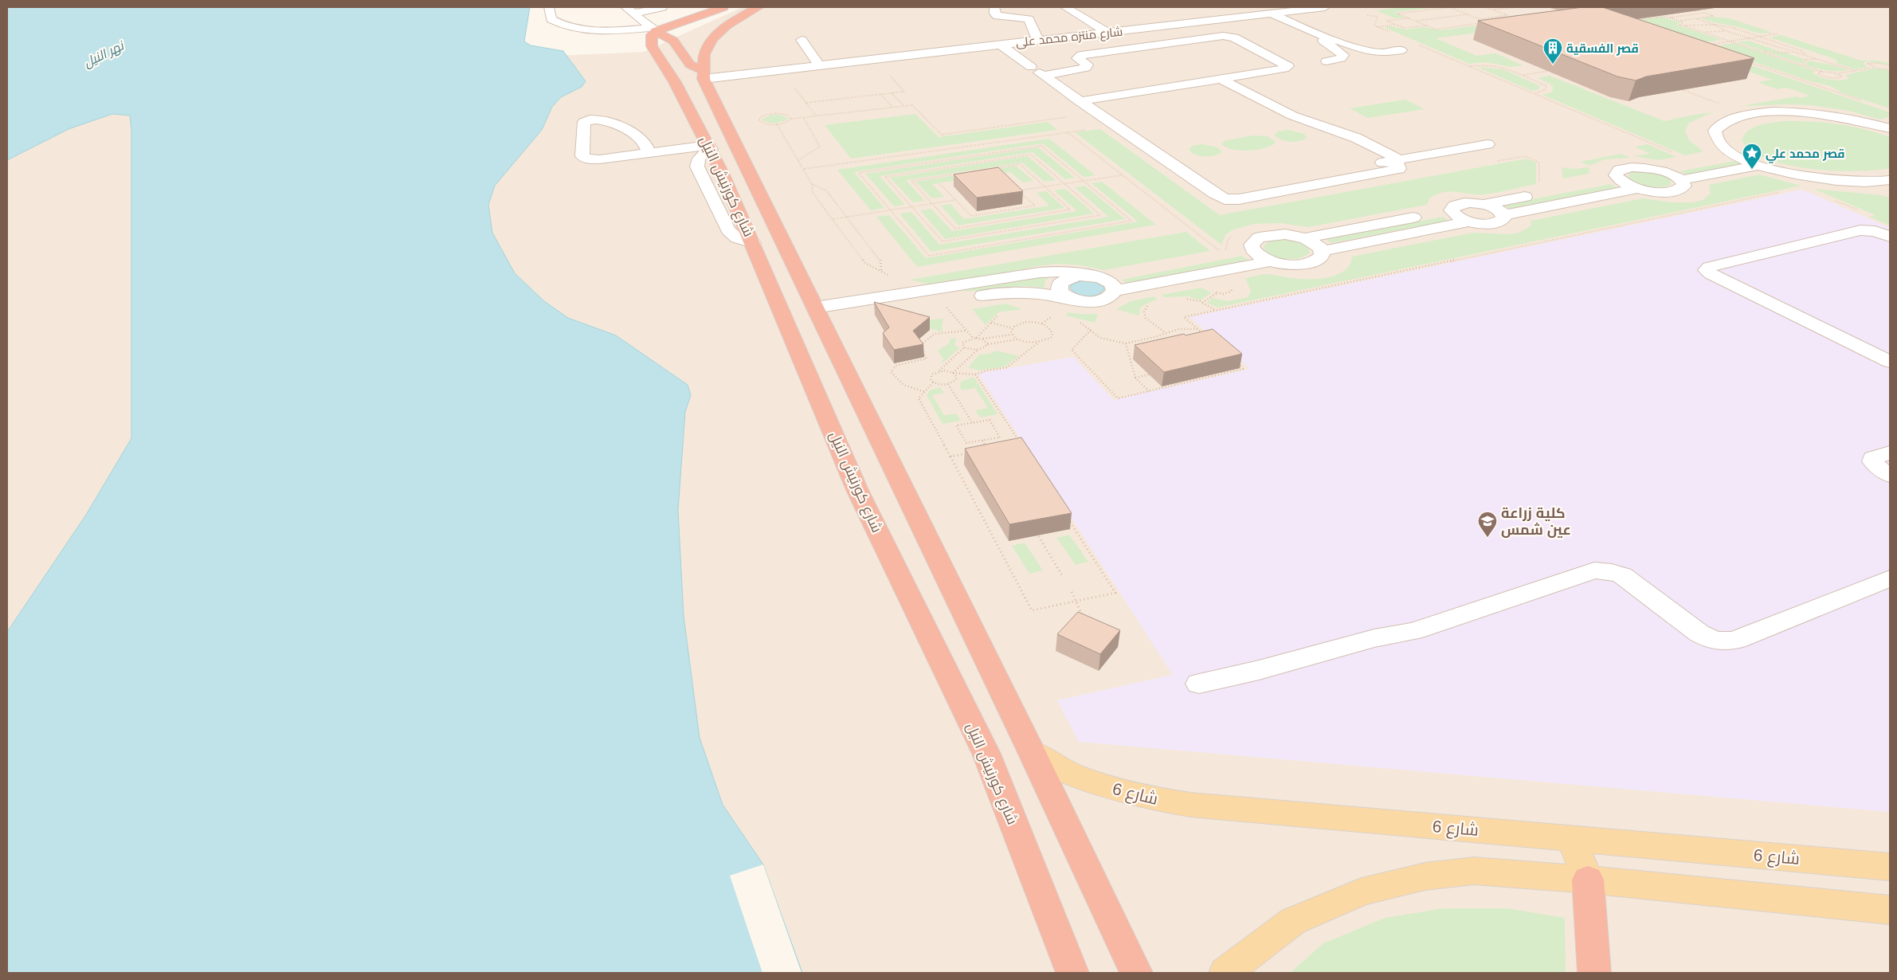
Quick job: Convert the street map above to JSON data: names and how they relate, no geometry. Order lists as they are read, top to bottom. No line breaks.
{"streets":{"highway":["شارع كورنيش النيل"],"main road":["شارع 6"],"street":["شارع منتزه محمد على"]},"crossings":[["شارع منتزه محمد على","شارع كورنيش النيل"],["شارع كورنيش النيل","شارع 6"]],"water":["نهر النيل"],"places":{"building":["قصر الفسقية"],"place":["قصر محمد علي"],"school or university":["كلية زراعة عين شمس"]}}
